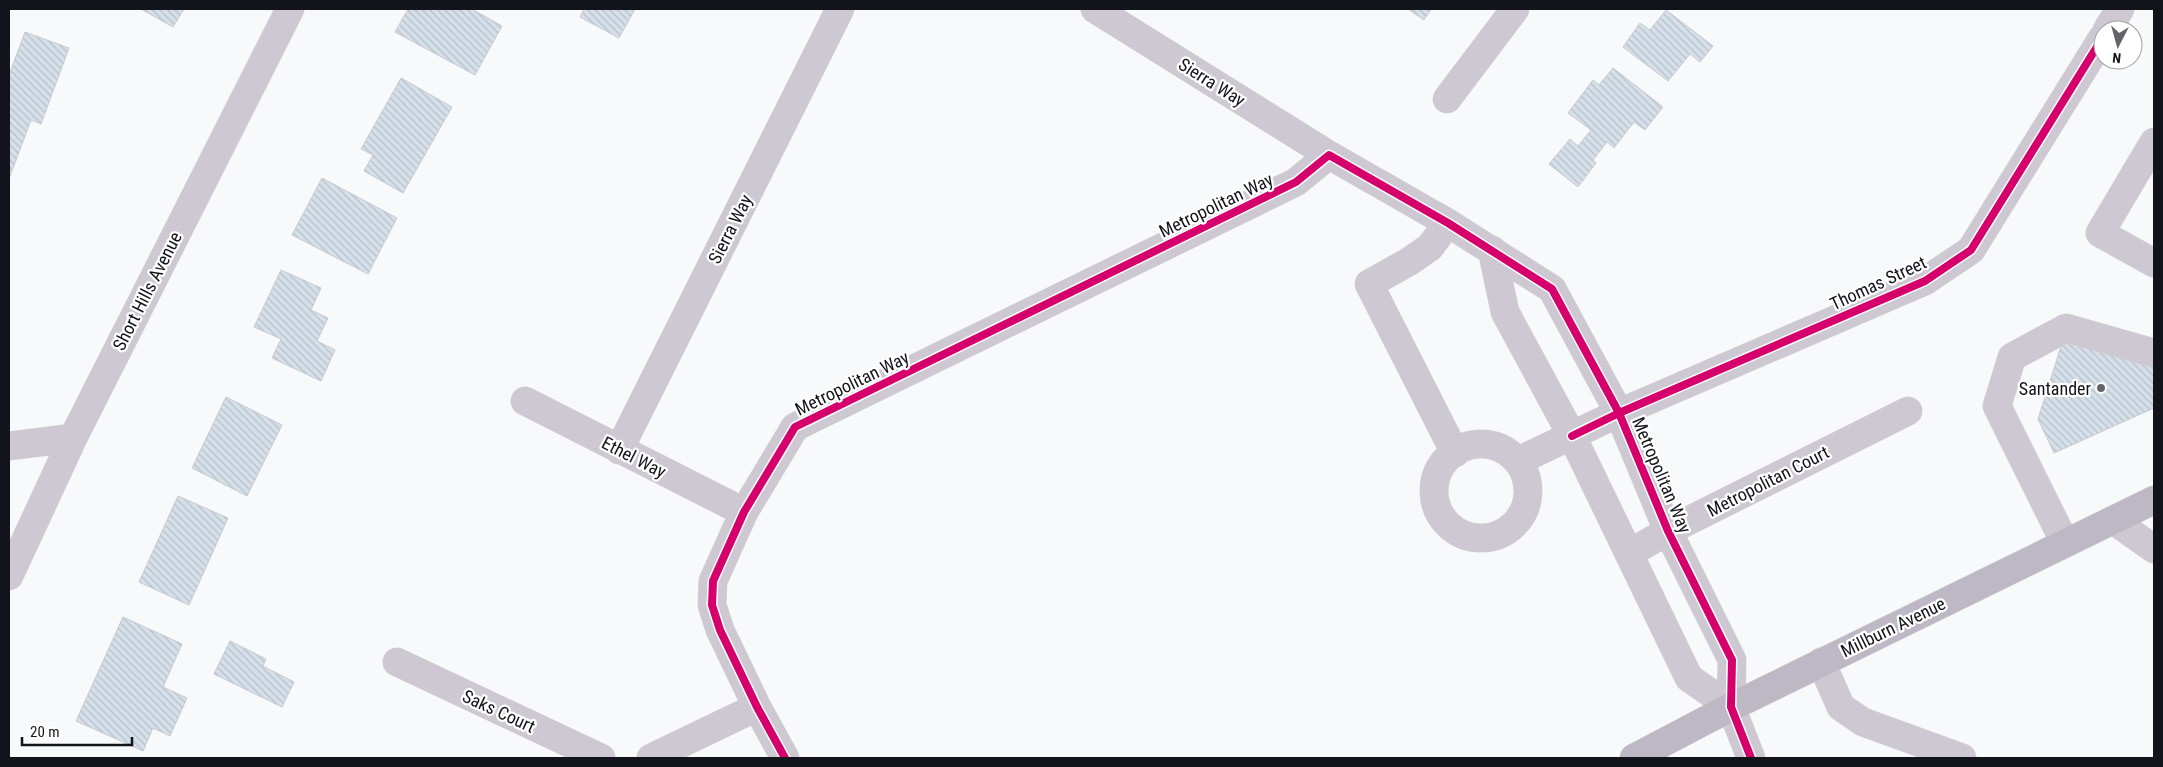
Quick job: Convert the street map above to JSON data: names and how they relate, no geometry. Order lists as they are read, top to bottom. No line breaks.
{"streets":{"main road":["Millburn Avenue"],"street":["Sierra Way","Metropolitan Way","Thomas Street","Short Hills Avenue","Ethel Way","Metropolitan Court","Saks Court"]},"crossings":[["Sierra Way","Metropolitan Way"],["Sierra Way","Ethel Way"],["Metropolitan Way","Thomas Street"],["Metropolitan Way","Ethel Way"],["Metropolitan Way","Metropolitan Court"],["Metropolitan Way","Millburn Avenue"]],"places":["Santander"],"scale_bar":"20 m","north":"bottom"}
